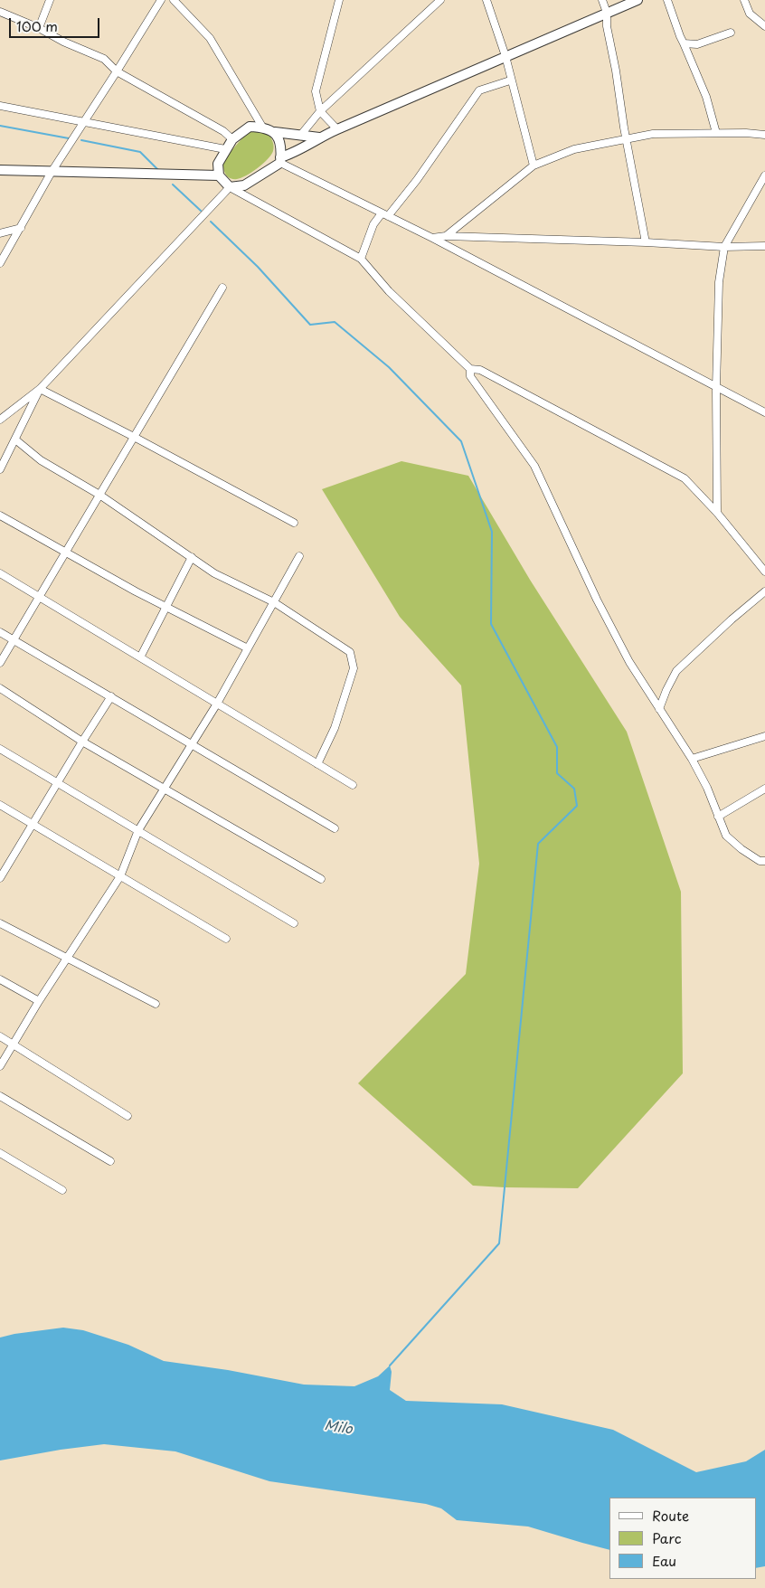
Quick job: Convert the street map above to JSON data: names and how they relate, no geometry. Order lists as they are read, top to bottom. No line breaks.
{"water":["Milo"],"legend":["Route","Parc","Eau"],"scale_bar":"100 m"}
